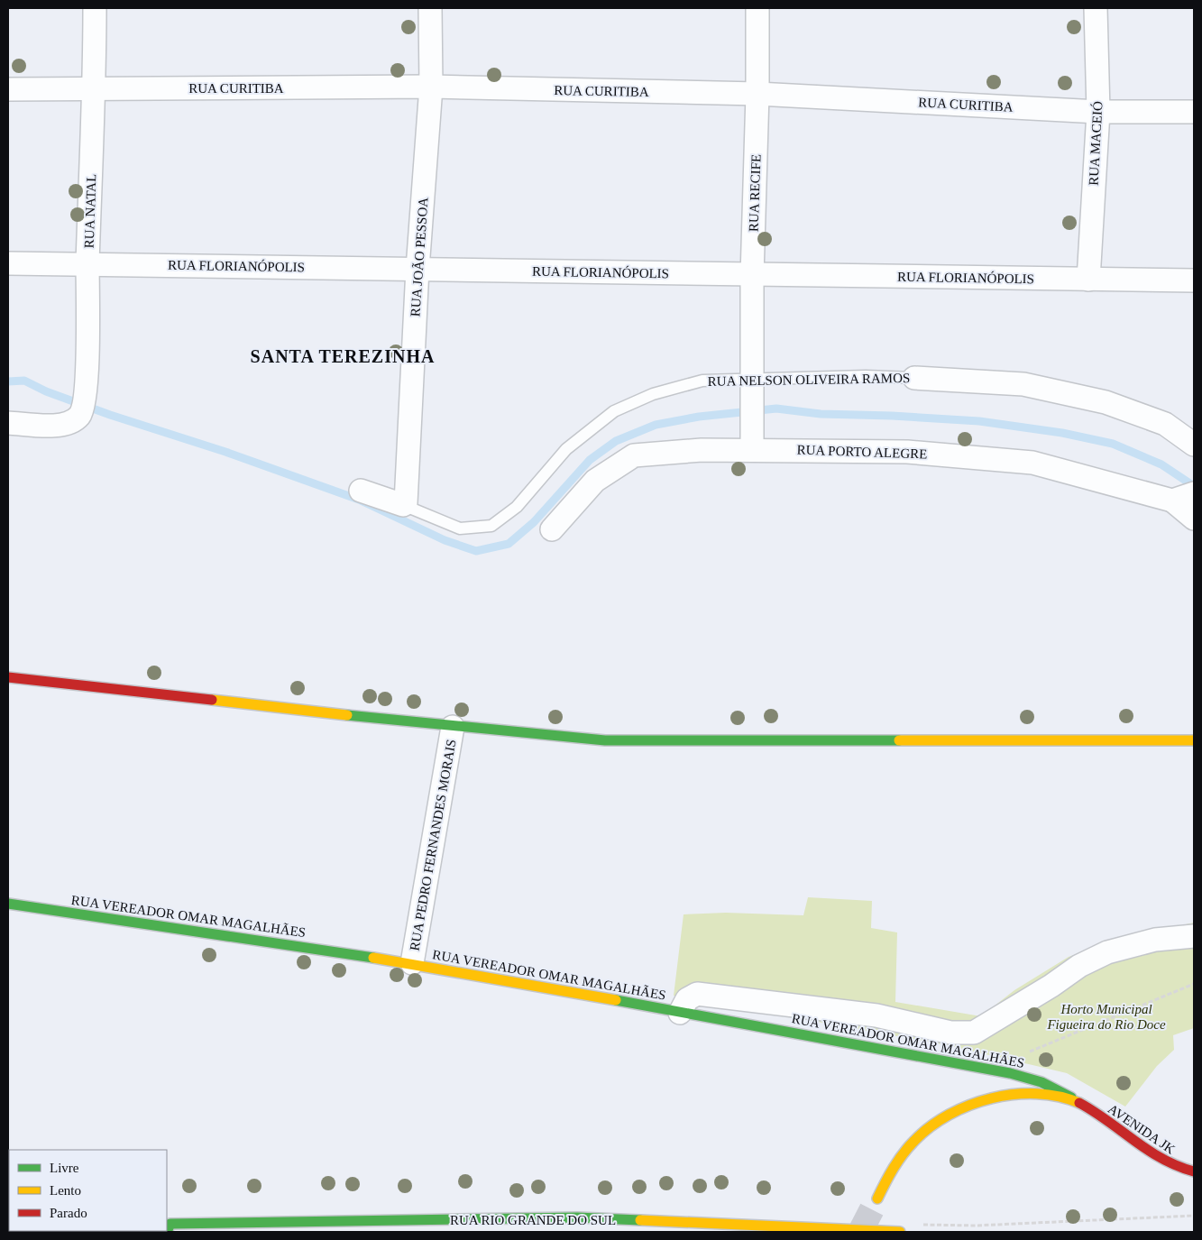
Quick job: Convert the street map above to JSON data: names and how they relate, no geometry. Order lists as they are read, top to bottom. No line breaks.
{"streets":{"street":["RUA CURITIBA","RUA MACEIÓ","RUA RECIFE","RUA NATAL","RUA JOÃO PESSOA","RUA FLORIANÓPOLIS","RUA NELSON OLIVEIRA RAMOS","RUA PORTO ALEGRE","RUA PEDRO FERNANDES MORAIS","RUA VEREADOR OMAR MAGALHÃES","AVENIDA JK","RUA RIO GRANDE DO SUL"]},"crossings":[["RUA CURITIBA","RUA MACEIÓ"],["RUA CURITIBA","RUA RECIFE"],["RUA CURITIBA","RUA NATAL"],["RUA CURITIBA","RUA JOÃO PESSOA"],["RUA MACEIÓ","RUA FLORIANÓPOLIS"],["RUA RECIFE","RUA FLORIANÓPOLIS"],["RUA RECIFE","RUA NELSON OLIVEIRA RAMOS"],["RUA RECIFE","RUA PORTO ALEGRE"],["RUA NATAL","RUA FLORIANÓPOLIS"],["RUA JOÃO PESSOA","RUA FLORIANÓPOLIS"],["RUA JOÃO PESSOA","RUA NELSON OLIVEIRA RAMOS"],["RUA PEDRO FERNANDES MORAIS","RUA VEREADOR OMAR MAGALHÃES"],["RUA VEREADOR OMAR MAGALHÃES","AVENIDA JK"]],"districts":["SANTA TEREZINHA"],"parks":["Horto Municipal Figueira do Rio Doce"],"legend":["Livre","Lento","Parado"]}
